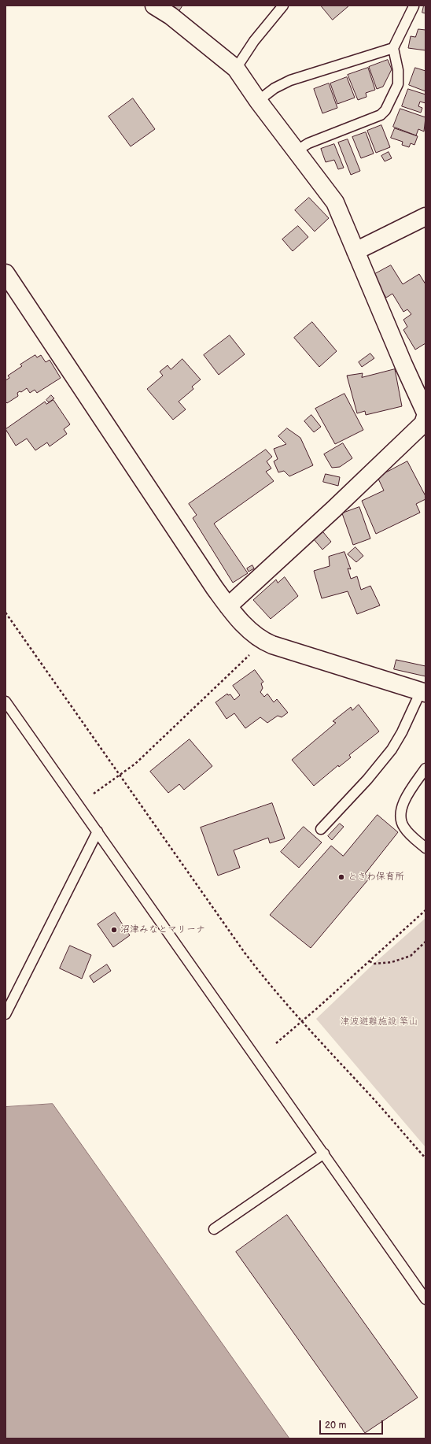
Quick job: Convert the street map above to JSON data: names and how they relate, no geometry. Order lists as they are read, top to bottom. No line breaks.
{"parks":["津波避難施設 築山"],"places":["ときわ保育所","沼津みなとマリーナ"],"scale_bar":"20 m"}
